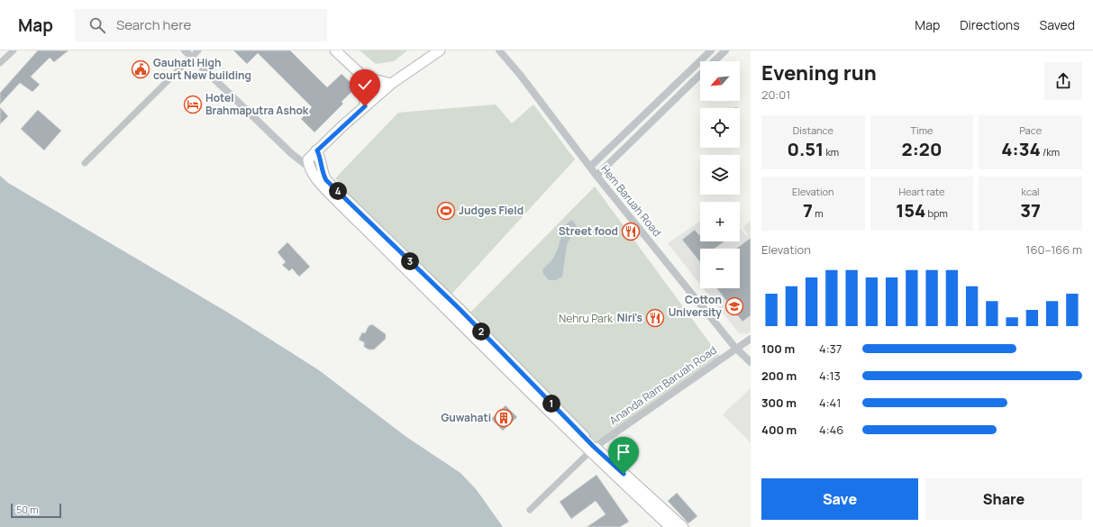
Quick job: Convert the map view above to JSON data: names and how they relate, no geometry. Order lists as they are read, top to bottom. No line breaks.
{"streets":{"street":["Hem Baruah Road","Ananda Ram Baruah Road"]},"crossings":[["Hem Baruah Road","Ananda Ram Baruah Road"]],"parks":["Nehru Park"],"places":{"public building":["Gauhati High court New building"],"hotel":["Hotel Brahmaputra Ashok"],"sports":["Judges Field"],"restaurant":["Street food","Niri's"],"school or university":["Cotton University"],"building":["Guwahati"]},"scale_bar":"50 m","north":"bottom left","page":{"header":"Map","search":"Search here","nav":["Map","Directions","Saved"],"heading":["Evening run","20:01"],"map_buttons":["+","−"],"stats":[["Distance","0.51 km"],["Time","2:20"],["Pace","4:34 /km"],["Elevation","7 m"],["Heart rate","154 bpm"],["kcal","37"]],"pins":["4","3","2","1"],"chart":["Elevation","160–166 m"],"list":[{"name":"100 m","note":"4:37"},{"name":"200 m","note":"4:13"},{"name":"300 m","note":"4:41"},{"name":"400 m","note":"4:46"}],"buttons":["Save","Share"],"scale":"50 m"}}
